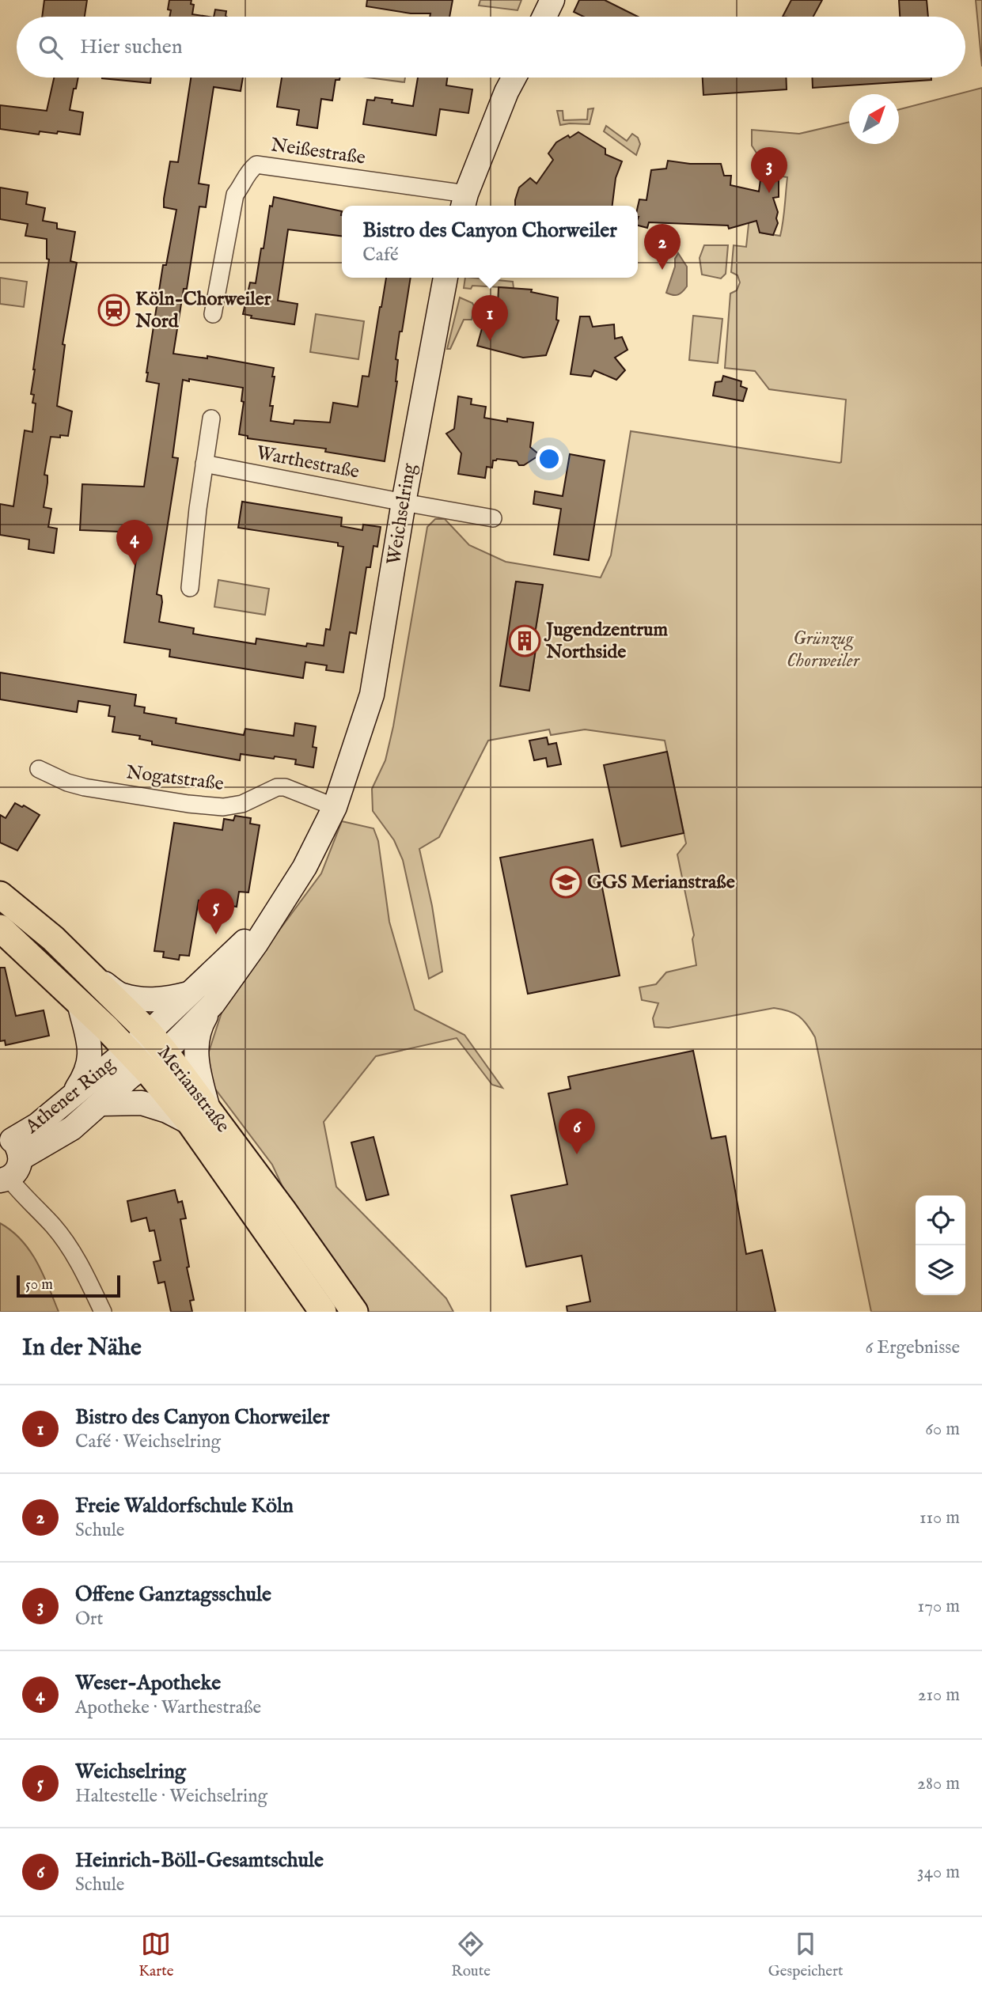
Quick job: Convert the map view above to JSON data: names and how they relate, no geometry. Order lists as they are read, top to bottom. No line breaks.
{"streets":{"main road":["Merianstraße"],"street":["Neißestraße","Warthestraße","Weichselring","Nogatstraße","Athener Ring"]},"crossings":[["Warthestraße","Weichselring"],["Weichselring","Nogatstraße"],["Weichselring","Merianstraße"],["Weichselring","Athener Ring"],["Merianstraße","Athener Ring"]],"parks":["Grünzug Chorweiler"],"places":{"station":["Köln-Chorweiler Nord"],"building":["Jugendzentrum Northside"],"school or university":["GGS Merianstraße"]},"scale_bar":"50 m","north":"top right","page":{"search":"Hier suchen","pins":["3","2","1","4","5","6"],"popup":["Bistro des Canyon Chorweiler","Café"],"scale":"50 m","heading":["In der Nähe","6 Ergebnisse"],"list":[{"mark":"1","name":"Bistro des Canyon Chorweiler","note":"Café · Weichselring","value":"60 m"},{"mark":"2","name":"Freie Waldorfschule Köln","note":"Schule","value":"110 m"},{"mark":"3","name":"Offene Ganztagsschule","note":"Ort","value":"170 m"},{"mark":"4","name":"Weser-Apotheke","note":"Apotheke · Warthestraße","value":"210 m"},{"mark":"5","name":"Weichselring","note":"Haltestelle · Weichselring","value":"280 m"},{"mark":"6","name":"Heinrich-Böll-Gesamtschule","note":"Schule","value":"340 m"}],"nav":["Karte","Route","Gespeichert"]}}
